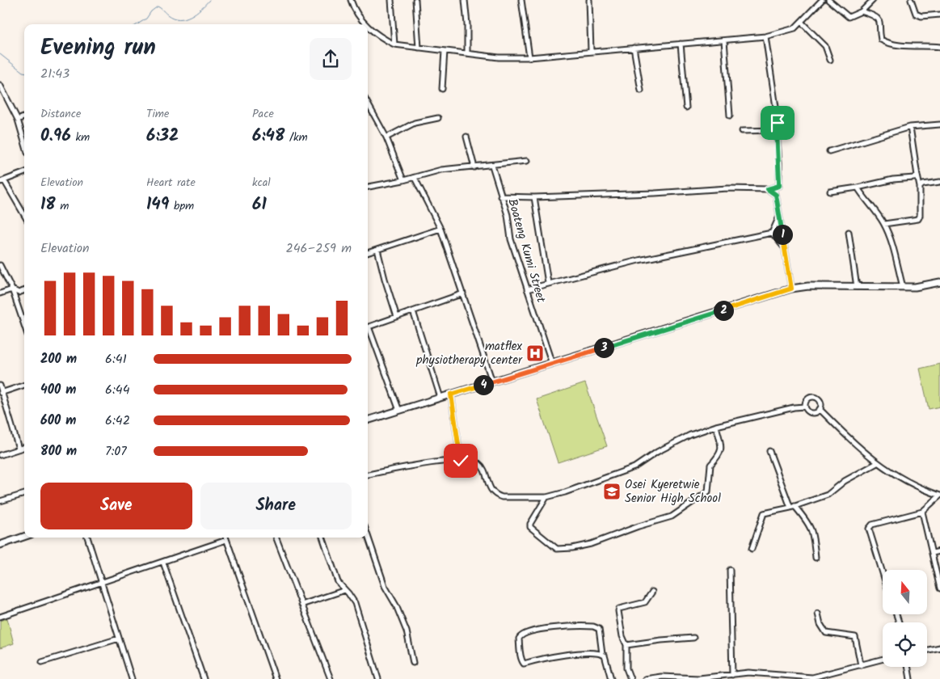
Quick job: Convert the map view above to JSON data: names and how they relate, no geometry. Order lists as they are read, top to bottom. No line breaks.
{"streets":{"street":["Boateng Kumi Street"]},"places":{"hospital":["matflex physiotherapy center"],"school or university":["Osei Kyeretwie Senior High School"]},"north":"top","page":{"heading":["Evening run","21:43"],"stats":[["Distance","0.96 km"],["Time","6:32"],["Pace","6:48 /km"],["Elevation","18 m"],["Heart rate","149 bpm"],["kcal","61"]],"pins":["1","2","3","4"],"chart":["Elevation","246–259 m"],"list":[{"name":"200 m","note":"6:41"},{"name":"400 m","note":"6:44"},{"name":"600 m","note":"6:42"},{"name":"800 m","note":"7:07"}],"buttons":["Save","Share"]}}
